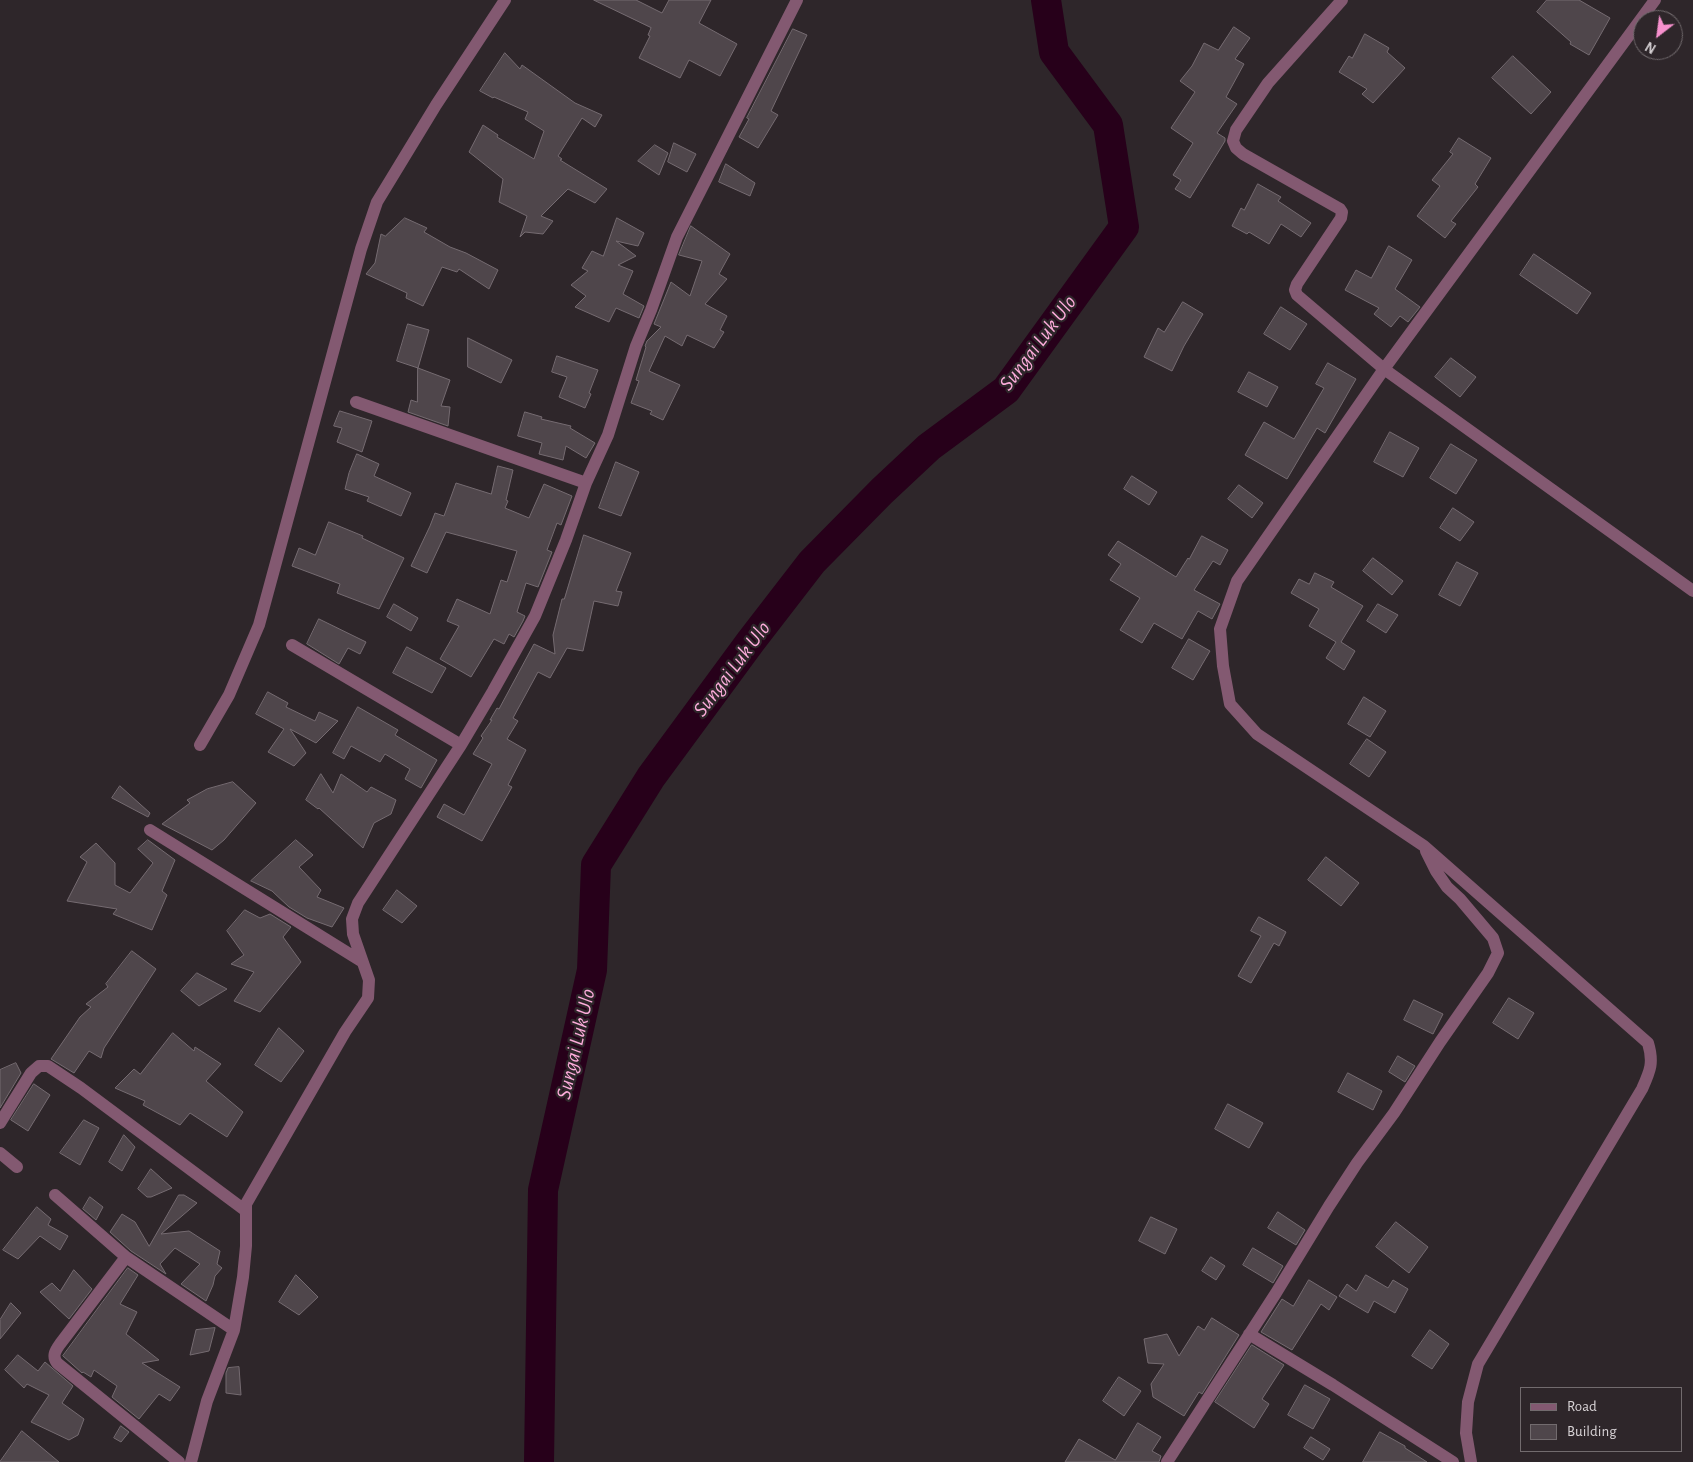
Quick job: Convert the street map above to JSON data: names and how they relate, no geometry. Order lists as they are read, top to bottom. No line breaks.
{"water":["Sungai Luk Ulo"],"legend":["Road","Building"],"north":"bottom left"}
